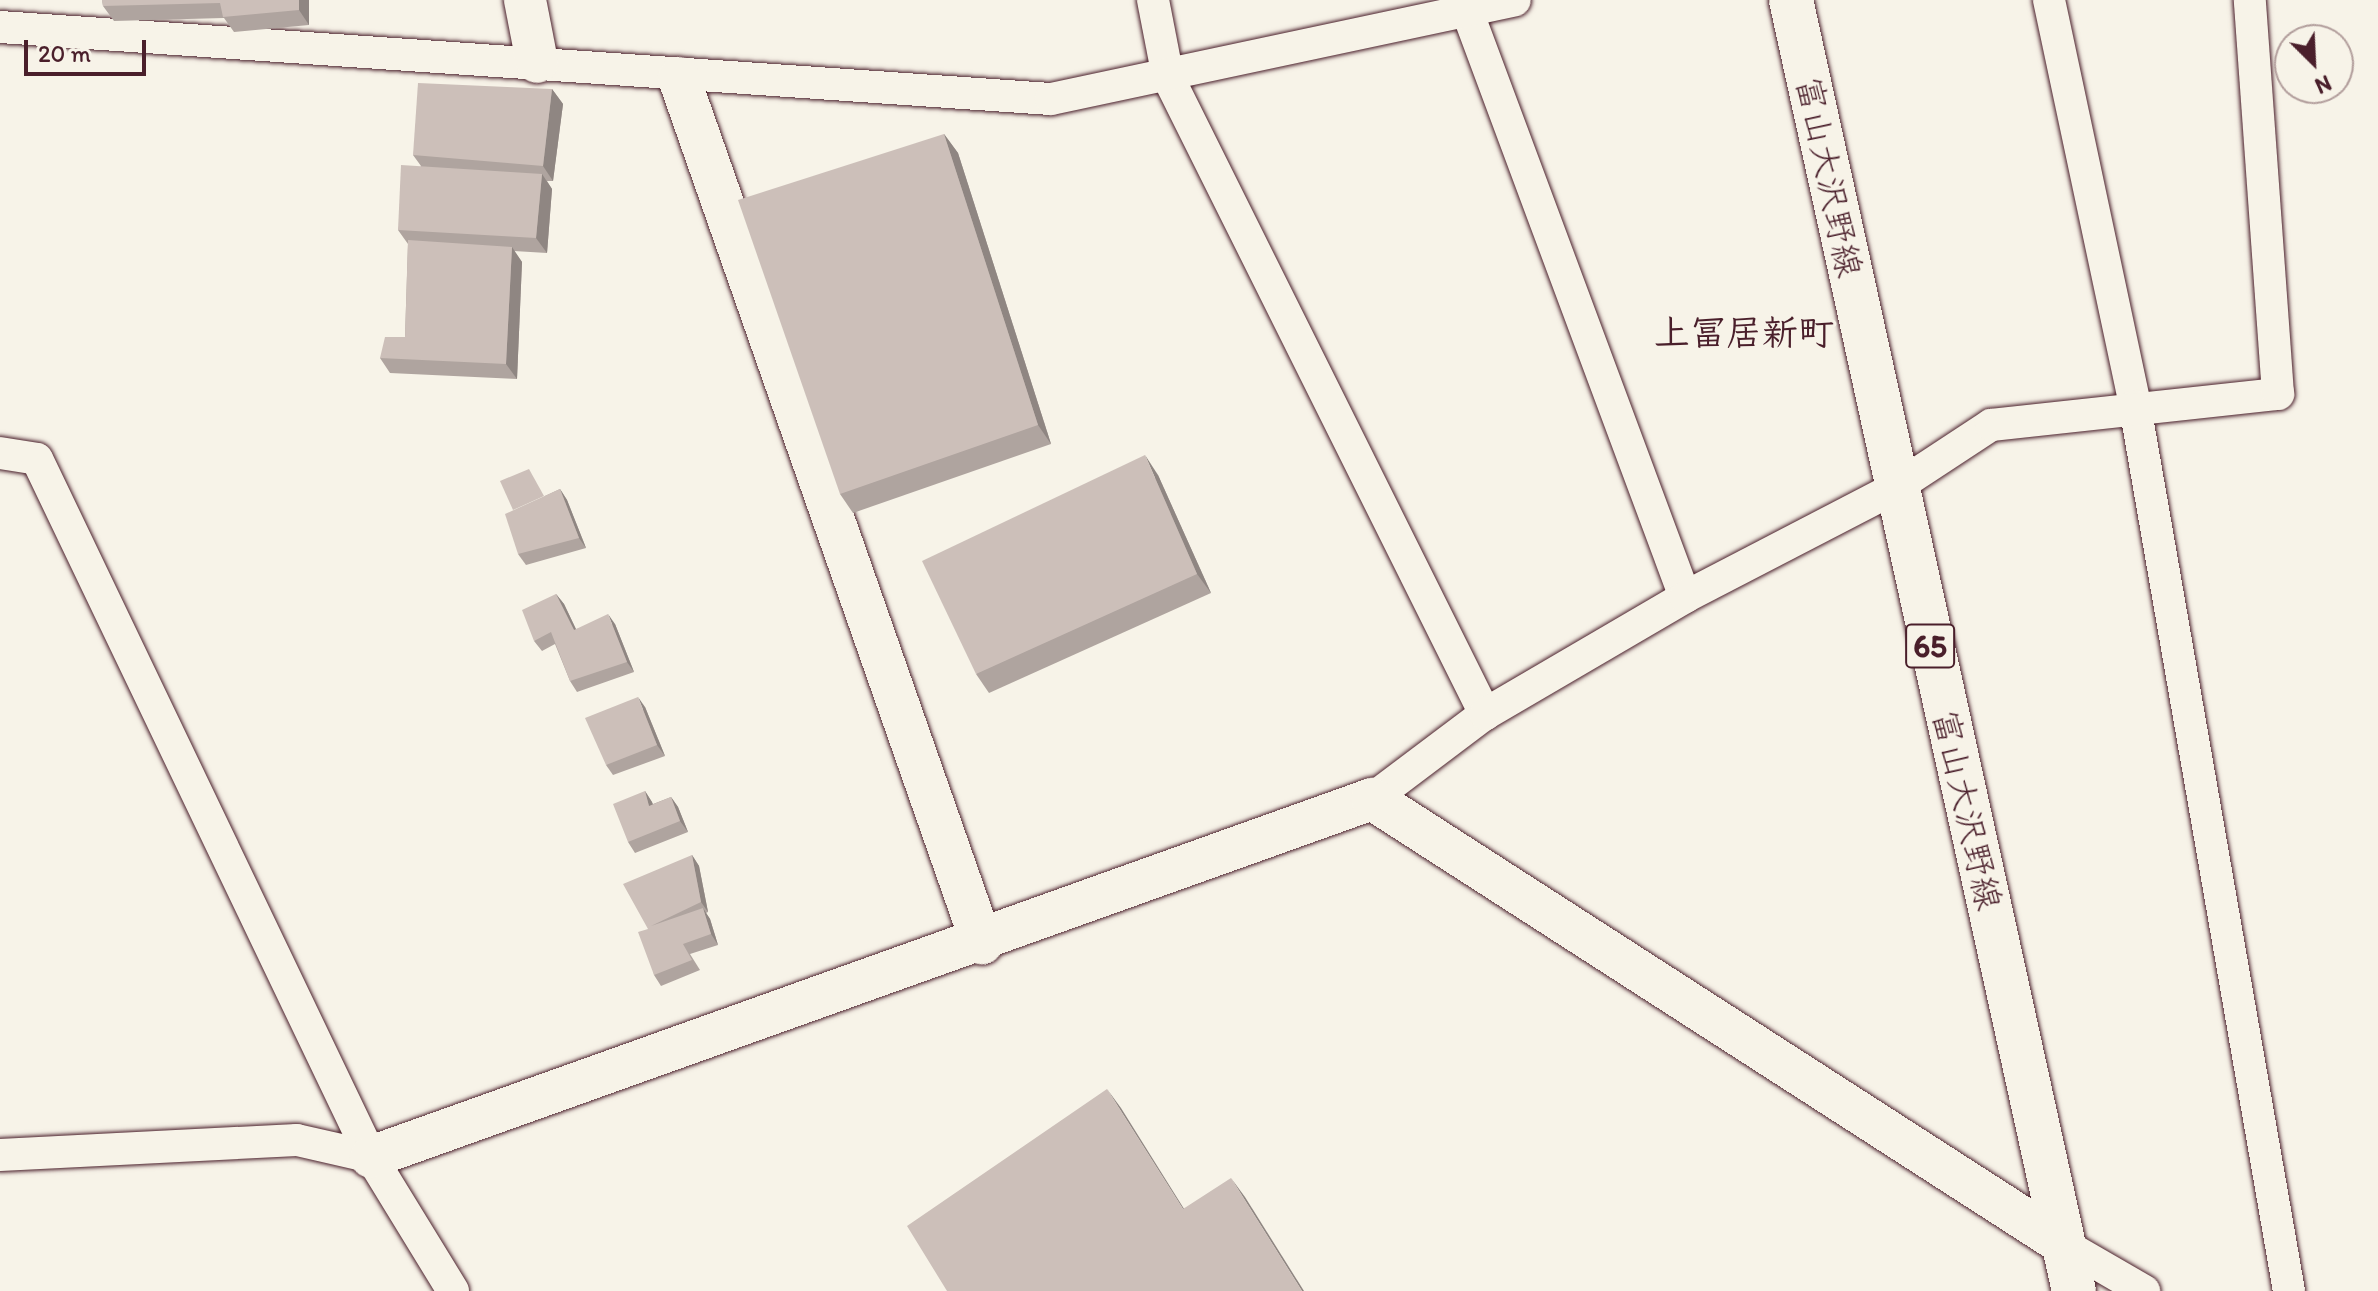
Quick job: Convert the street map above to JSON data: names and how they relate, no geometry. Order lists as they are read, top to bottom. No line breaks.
{"streets":{"main road":["富山大沢野線","65"]},"districts":["上冨居新町"],"scale_bar":"20 m","north":"bottom right"}
